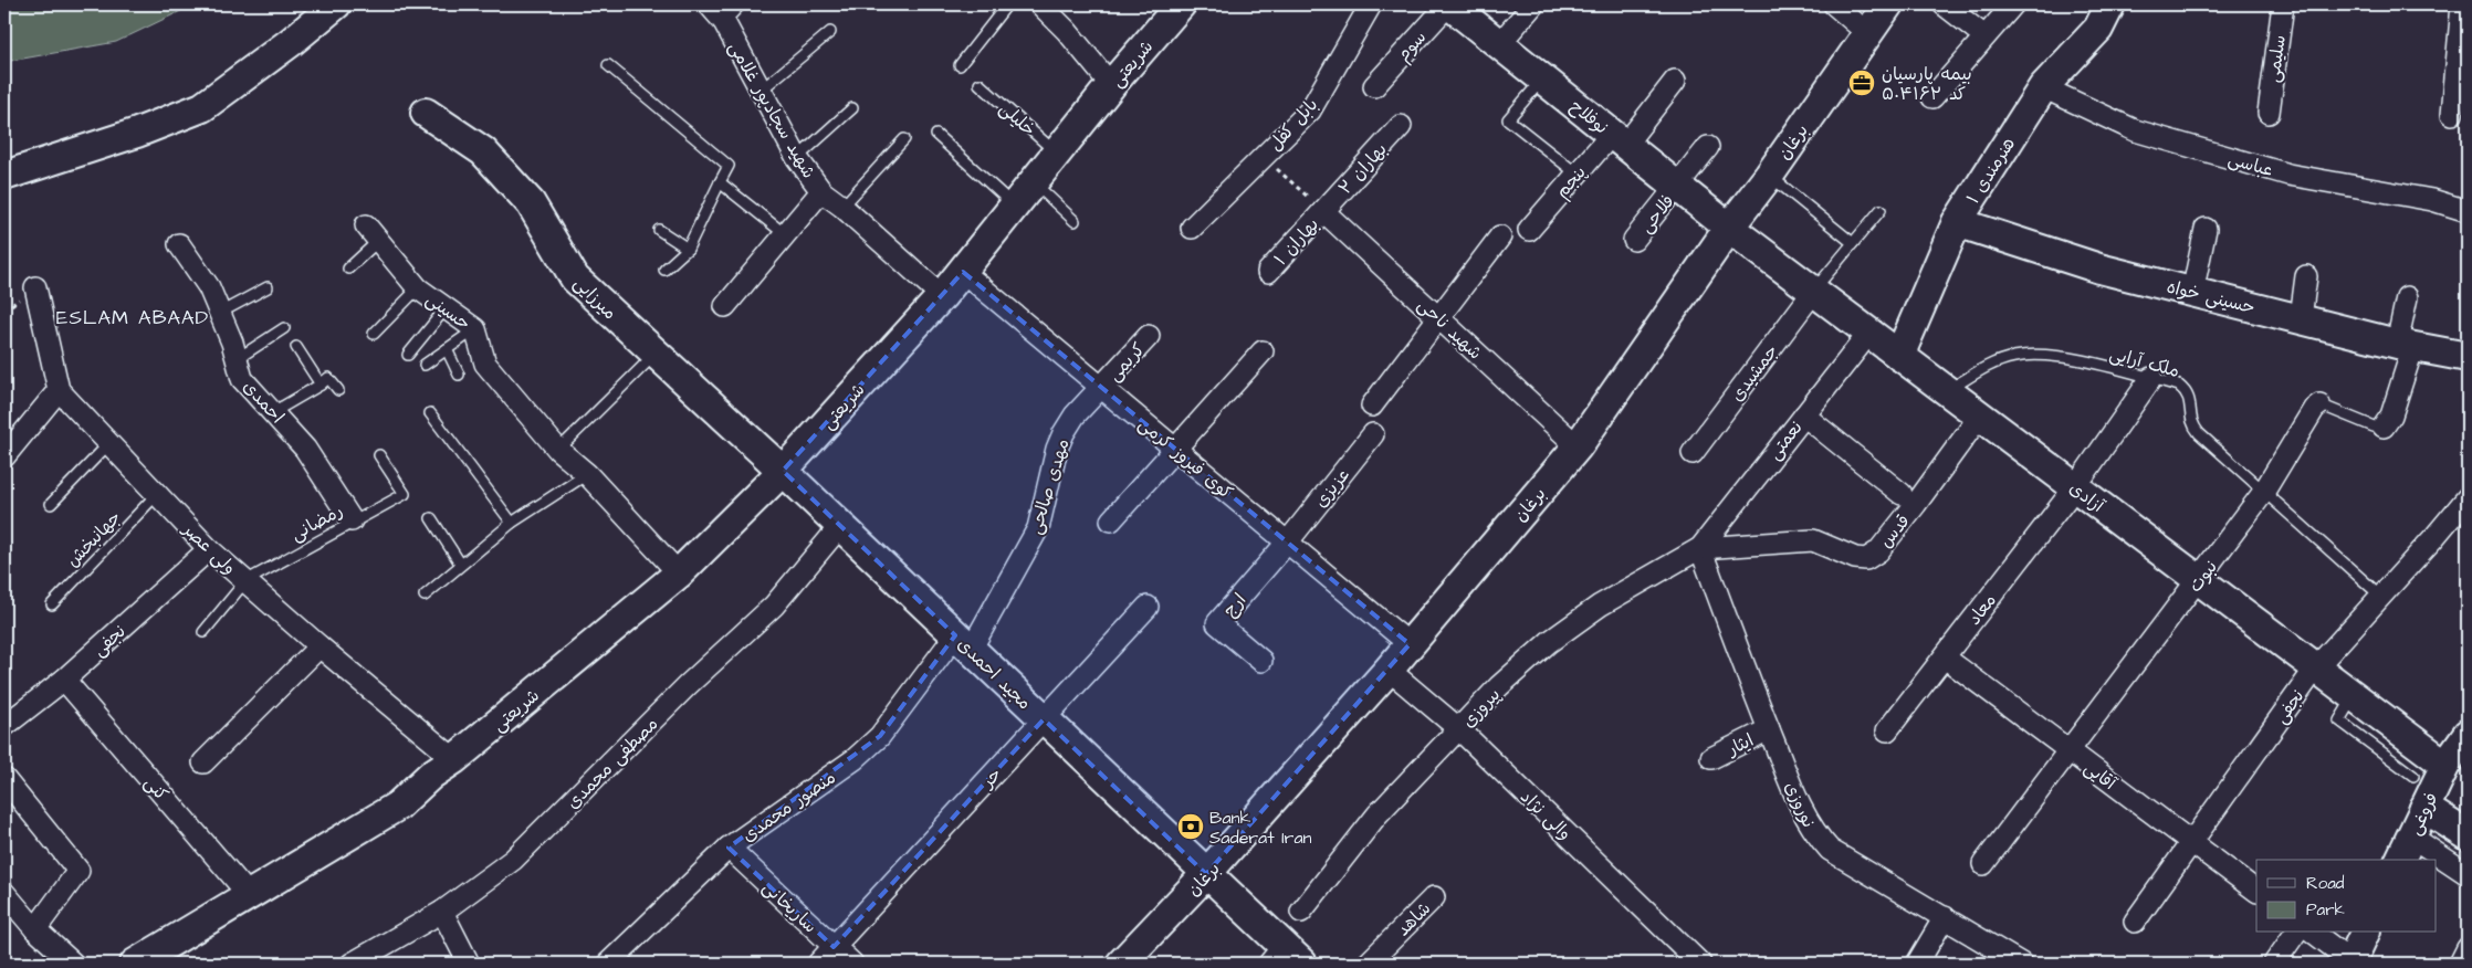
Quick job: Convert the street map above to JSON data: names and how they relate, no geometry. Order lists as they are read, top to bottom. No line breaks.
{"streets":{"street":["سوم","سلیمی","شریعتی","شهید سجادپور غلامی","نوفلاح","بابل کفل","برغان","عباسی","بهاران ۲","هنرمندی ۱","پنجم","فلاحی","بهاران ۱","حسینی خواه","میرزایی","حسینی","شهید ناحی","کریمی","جمشیدی","احمدی","نعمتی","کوی فیروز کرمی","مهدی صالحی","عزیزی","آزادی","قدس","ولی عصر","نبوت","ارج","معاد","نجفی","مجید احمدی","پیروزی","ایثار","مصطفی محمدی","آقایی","حر","کنی","نوروزی","منصور محمدی","فروغی","والی نژاد","ساریخانی","شاهد"],"lane":["خلیلی","ملک آرایی","رمضانی","جهانبخش"]},"crossings":[["سوم","نوفلاح"],["شریعتی","شهید سجادپور غلامی"],["شریعتی","خلیلی"],["شریعتی","میرزایی"],["شریعتی","حسینی"],["شریعتی","کوی فیروز کرمی"],["شریعتی","ولی عصر"],["شریعتی","مجید احمدی"],["شریعتی","کنی"],["نوفلاح","برغان"],["نوفلاح","پنجم"],["نوفلاح","فلاحی"],["نوفلاح","آزادی"],["برغان","شهید ناحی"],["برغان","کوی فیروز کرمی"],["برغان","آزادی"],["برغان","مجید احمدی"],["برغان","والی نژاد"],["عباسی","هنرمندی ۱"],["بهاران ۲","بهاران ۱"],["بهاران ۲","شهید ناحی"],["هنرمندی ۱","حسینی خواه"],["هنرمندی ۱","آزادی"],["بهاران ۱","شهید ناحی"],["حسینی خواه","نبوت"],["میرزایی","مجید احمدی"],["کریمی","کوی فیروز کرمی"],["کریمی","مهدی صالحی"],["ملک آرایی","آزادی"],["ملک آرایی","نبوت"],["ملک آرایی","معاد"],["ملک آرایی","نجفی"],["جمشیدی","آزادی"],["احمدی","رمضانی"],["نعمتی","آزادی"],["نعمتی","قدس"],["نعمتی","پیروزی"],["نعمتی","نوروزی"],["کوی فیروز کرمی","مهدی صالحی"],["کوی فیروز کرمی","عزیزی"],["کوی فیروز کرمی","ارج"],["مهدی صالحی","مجید احمدی"],["مهدی صالحی","منصور محمدی"],["عزیزی","ارج"],["آزادی","قدس"],["آزادی","نبوت"],["آزادی","معاد"],["آزادی","نجفی"],["آزادی","فروغی"],["رمضانی","ولی عصر"],["قدس","پیروزی"],["قدس","نوروزی"],["جهانبخش","ولی عصر"],["ولی عصر","نجفی"],["نبوت","آقایی"],["معاد","آقایی"],["نجفی","آقایی"],["نجفی","کنی"],["مجید احمدی","مصطفی محمدی"],["مجید احمدی","حر"],["مجید احمدی","منصور محمدی"],["پیروزی","نوروزی"],["پیروزی","والی نژاد"],["ایثار","نوروزی"],["حر","ساریخانی"],["منصور محمدی","ساریخانی"]],"districts":["ESLAM ABAAD"],"places":{"office":["بیمه پارسیان کد ۵۰۴۱۶۲"],"bank":["Bank Saderat Iran"]},"legend":["Road","Park"]}
